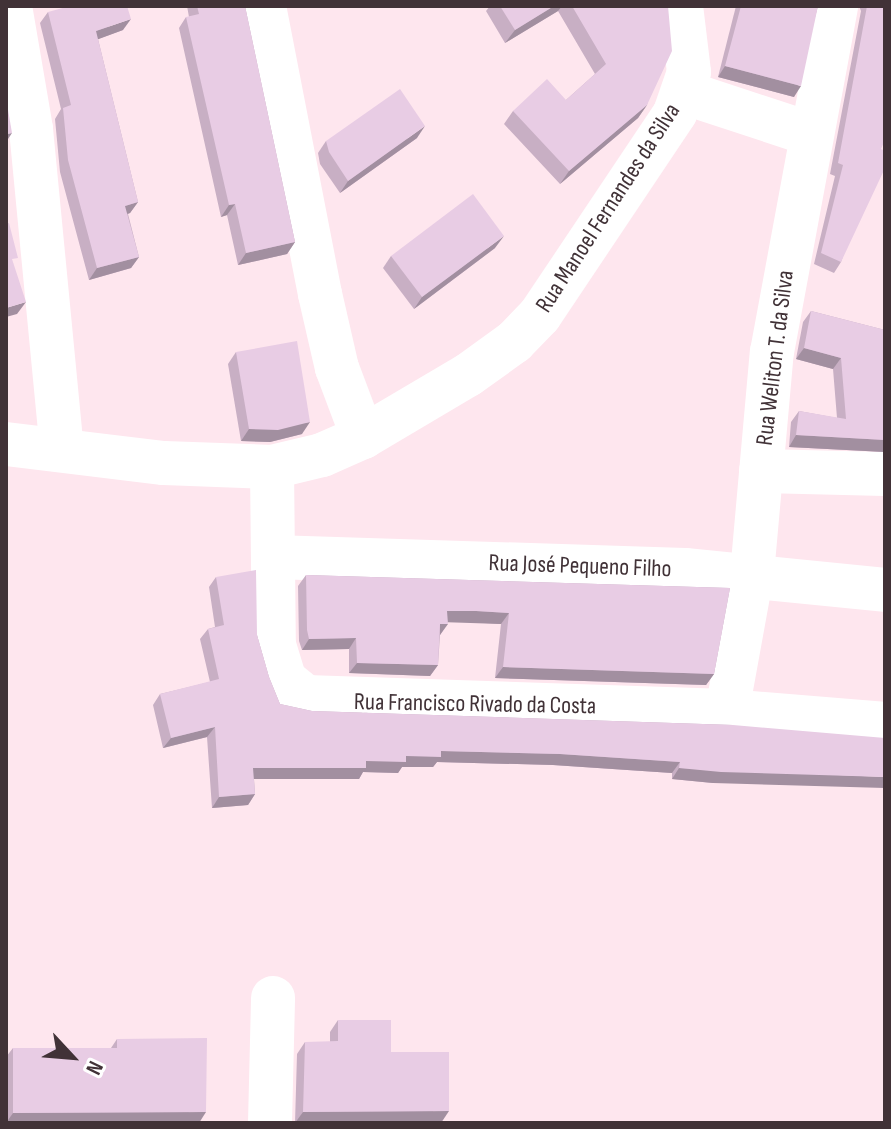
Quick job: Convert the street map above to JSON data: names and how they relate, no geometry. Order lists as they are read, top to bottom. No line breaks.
{"streets":{"street":["Rua Manoel Fernandes da Silva","Rua Weliton T. da Silva","Rua José Pequeno Filho","Rua Francisco Rivado da Costa"]},"crossings":[["Rua Manoel Fernandes da Silva","Rua Francisco Rivado da Costa"],["Rua Weliton T. da Silva","Rua José Pequeno Filho"],["Rua Weliton T. da Silva","Rua Francisco Rivado da Costa"],["Rua José Pequeno Filho","Rua Francisco Rivado da Costa"]],"north":"bottom right"}
